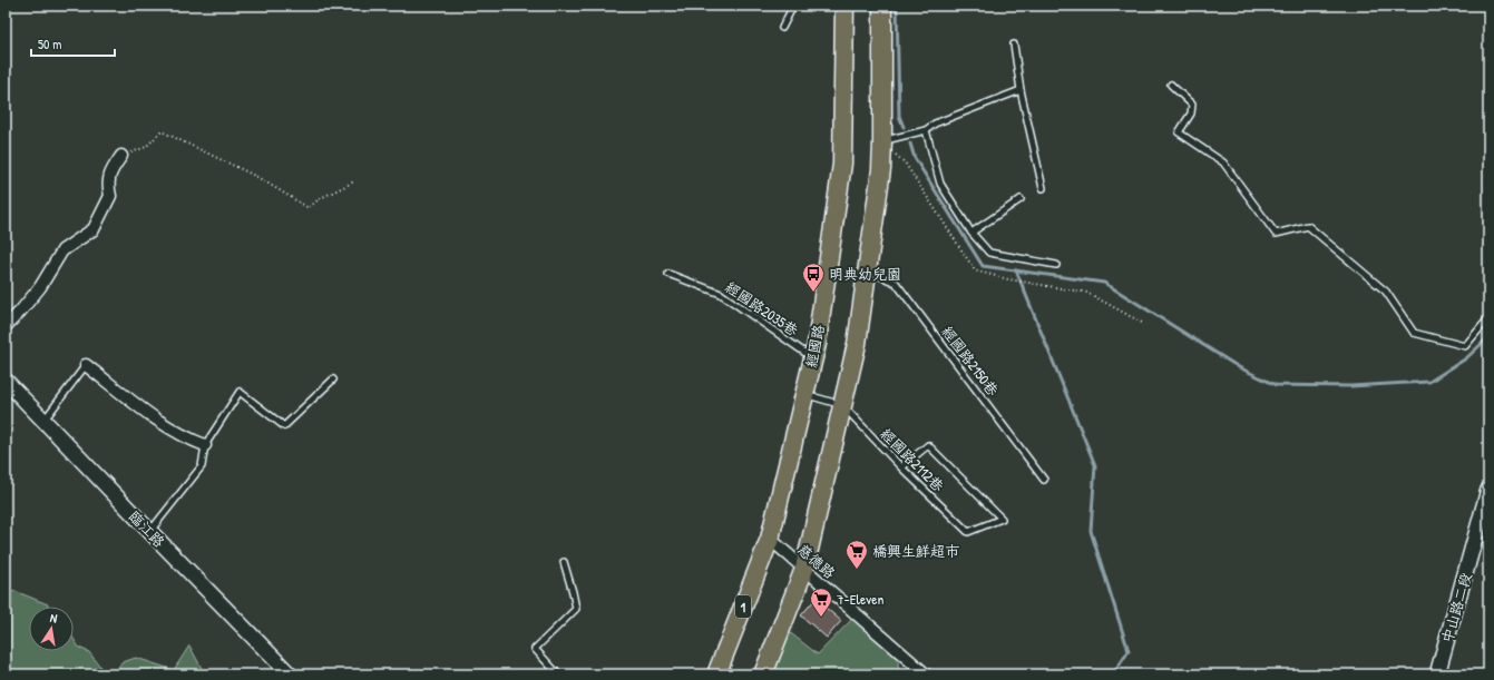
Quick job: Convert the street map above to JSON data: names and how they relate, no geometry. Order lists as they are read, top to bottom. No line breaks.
{"streets":{"main road":["經國路","1"],"street":["臨江路","慈德路","中山路二段"],"lane":["經國路2035巷","經國路2150巷","經國路2112巷"]},"crossings":[["經國路2035巷","經國路"],["經國路","慈德路"]],"places":{"bus stop":["明典幼兒園"],"supermarket":["橋興生鮮超市","7-Eleven"]},"scale_bar":"50 m","north":"top"}
